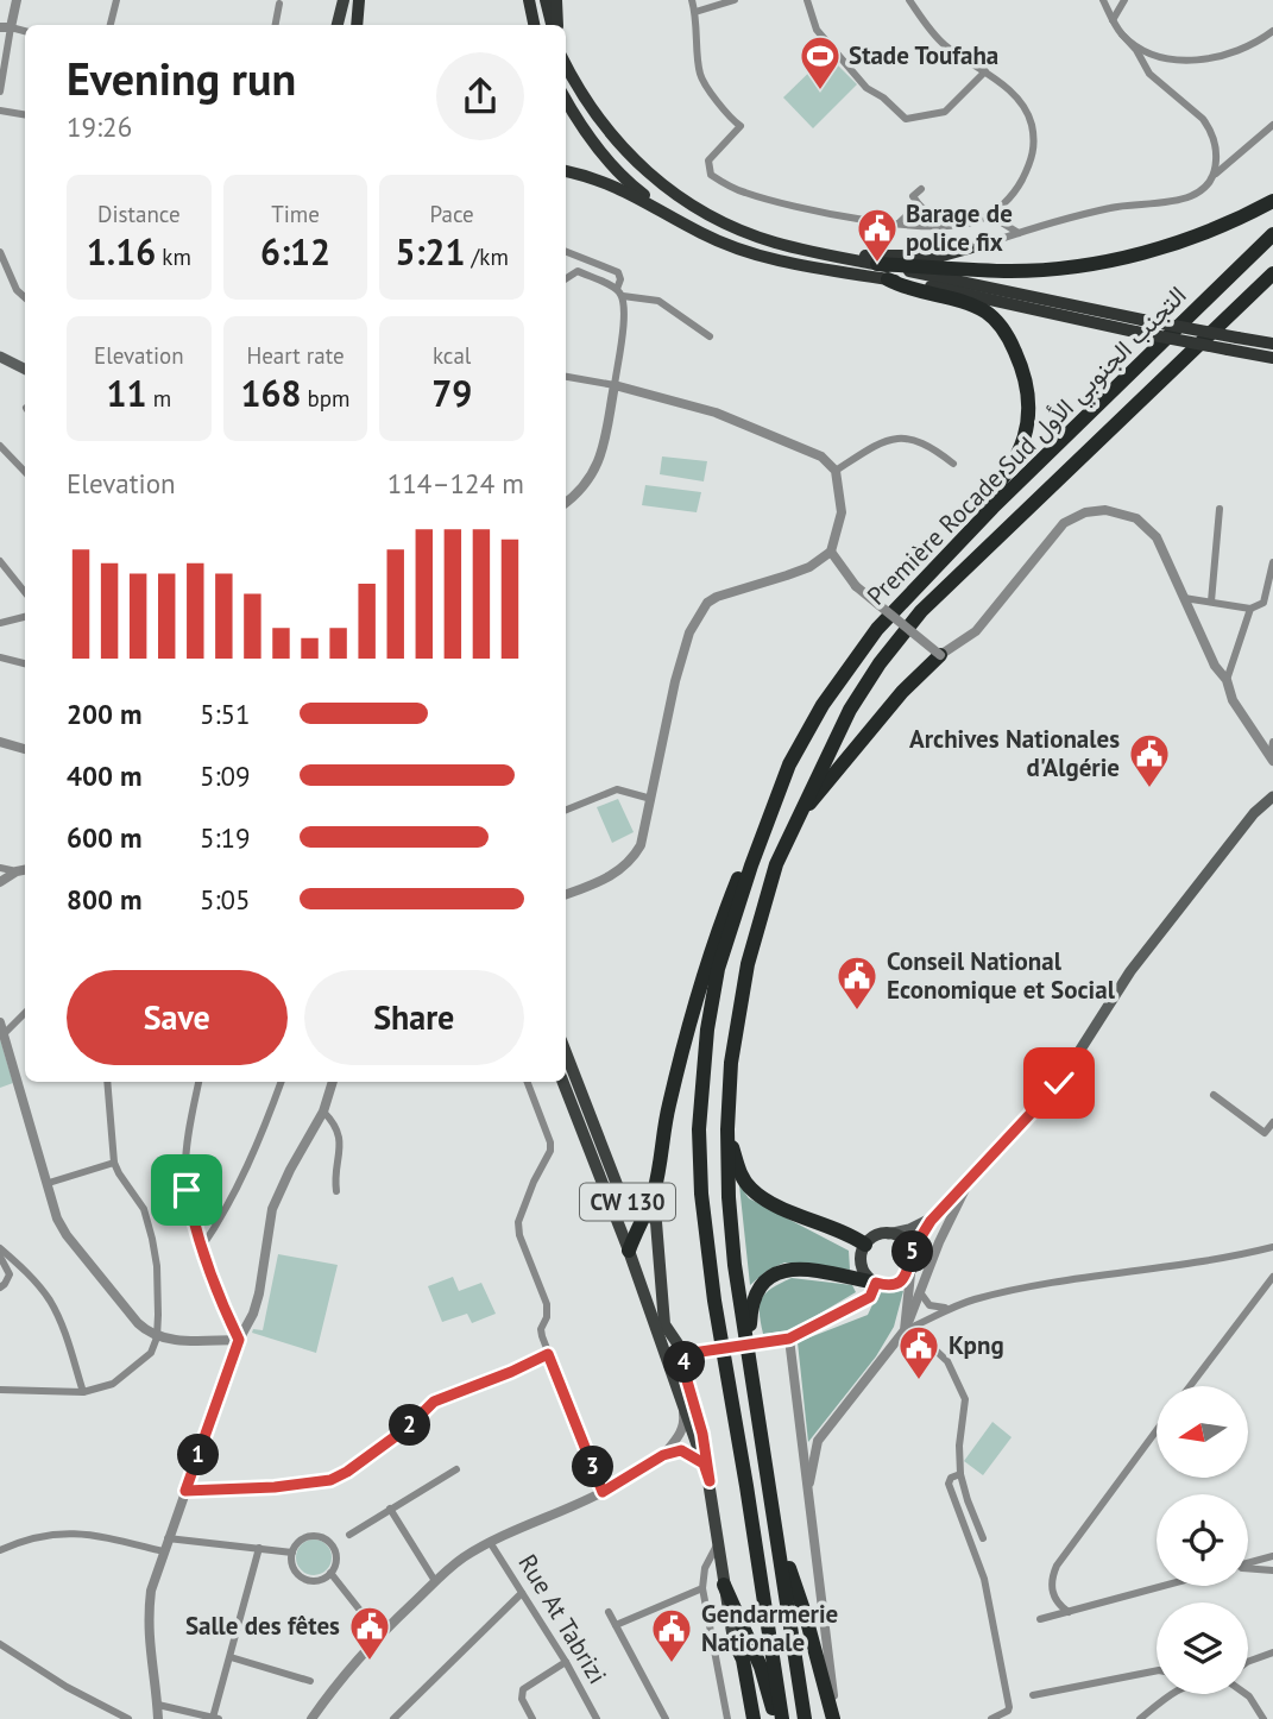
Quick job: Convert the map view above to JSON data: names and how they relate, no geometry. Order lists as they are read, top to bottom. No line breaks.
{"streets":{"highway":["Première Rocade Sud التجنب الجنوبي الأول"],"main road":["CW 130"],"street":["Rue At Tabrizi"]},"places":{"sports":["Stade Toufaha"],"public building":["Barage de police fix","Archives Nationales d'Algérie","Conseil National Economique et Social","Kpng","Salle des fêtes","Gendarmerie Nationale"]},"north":"left","page":{"heading":["Evening run","19:26"],"stats":[["Distance","1.16 km"],["Time","6:12"],["Pace","5:21 /km"],["Elevation","11 m"],["Heart rate","168 bpm"],["kcal","79"]],"chart":["Elevation","114–124 m"],"list":[{"name":"200 m","note":"5:51"},{"name":"400 m","note":"5:09"},{"name":"600 m","note":"5:19"},{"name":"800 m","note":"5:05"}],"buttons":["Save","Share"],"pins":["5","4","2","1","3"]}}
